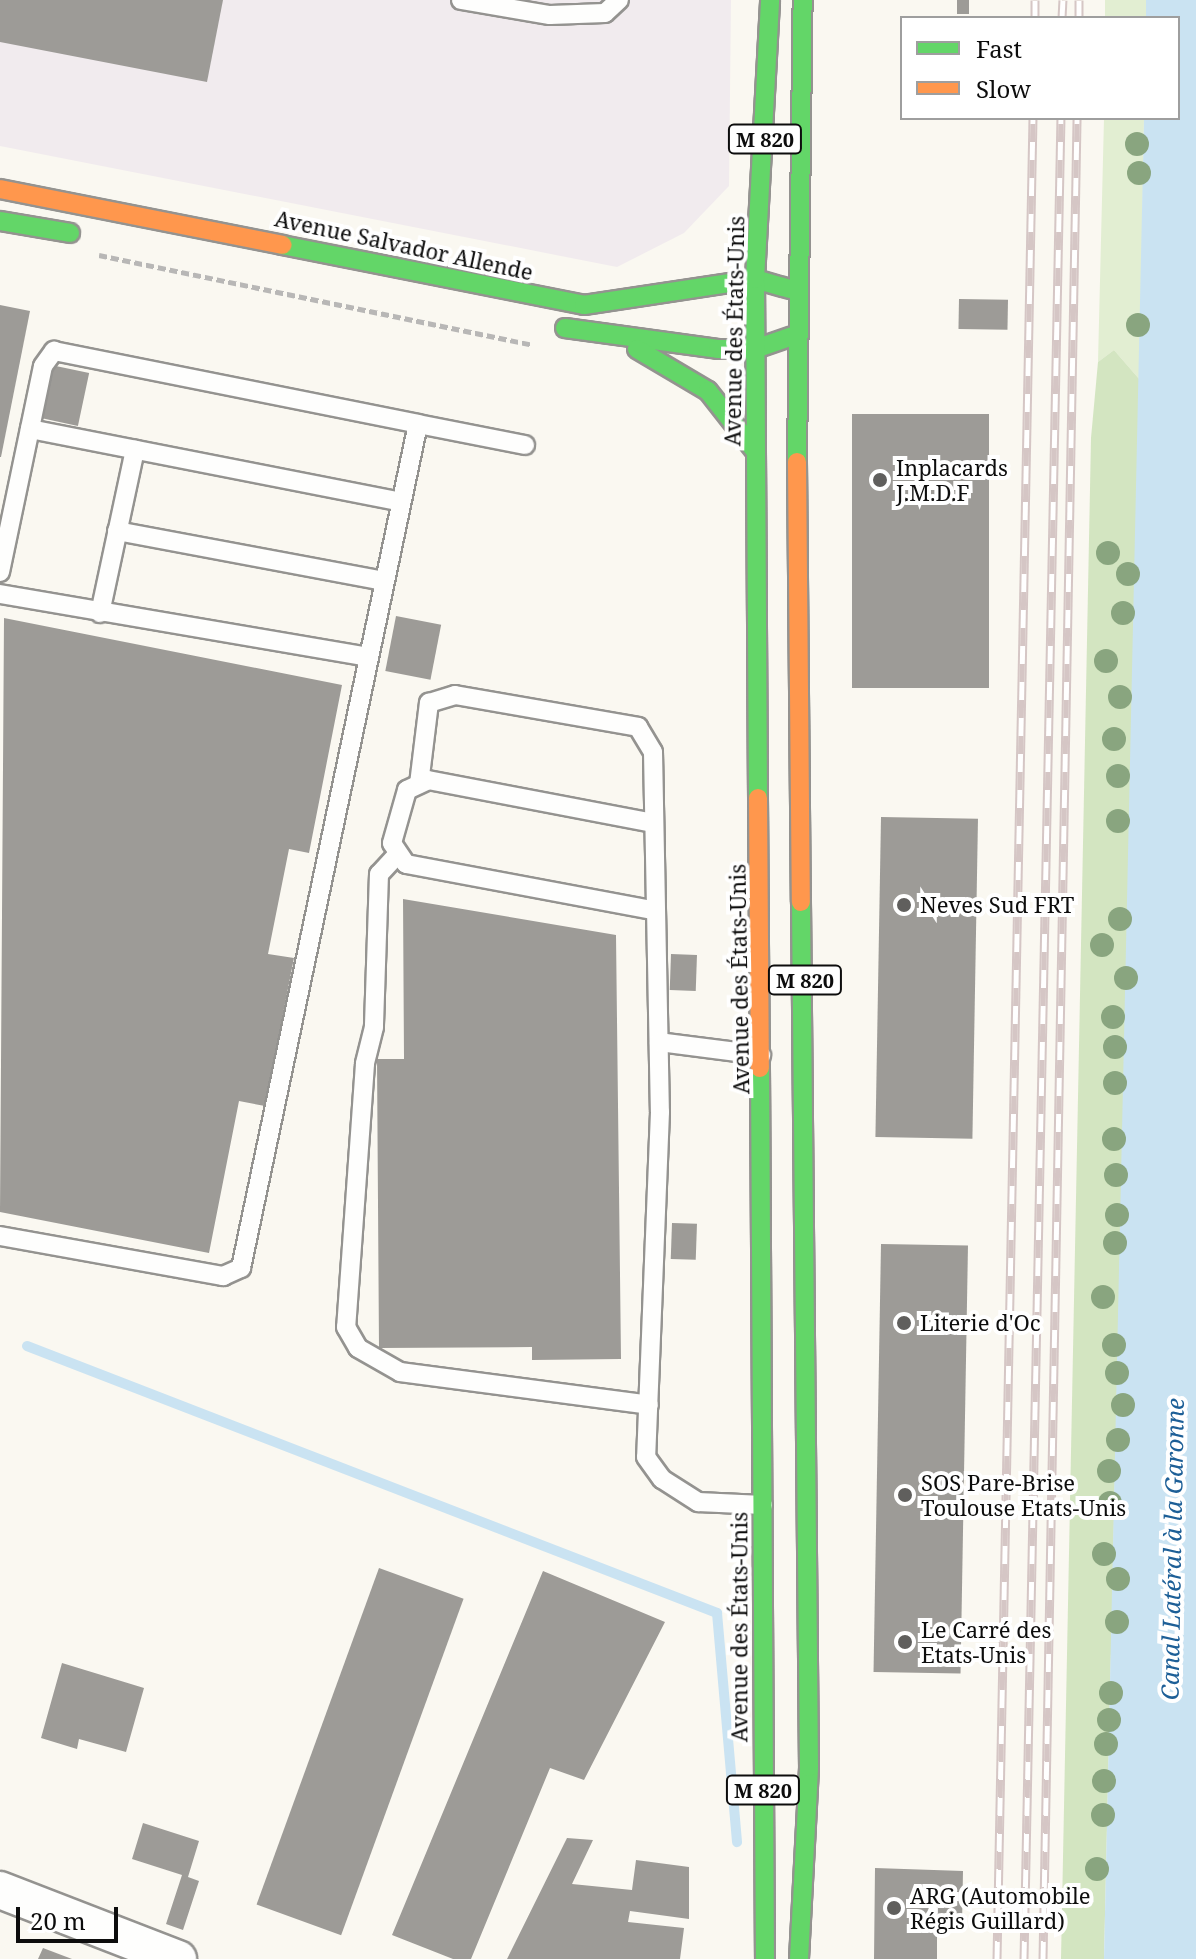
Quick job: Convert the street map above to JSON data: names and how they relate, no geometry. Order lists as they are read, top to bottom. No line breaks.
{"streets":{"main road":["M 820","Avenue Salvador Allende","Avenue des États-Unis"]},"crossings":[["M 820","Avenue Salvador Allende"],["Avenue Salvador Allende","Avenue des États-Unis"]],"water":["Canal Latéral à la Garonne"],"places":["Inplacards J.M.D.F","Neves Sud FRT","Literie d'Oc","SOS Pare-Brise Toulouse Etats-Unis","Le Carré des Etats-Unis","ARG (Automobile Régis Guillard)"],"legend":["Fast","Slow"],"scale_bar":"20 m"}
